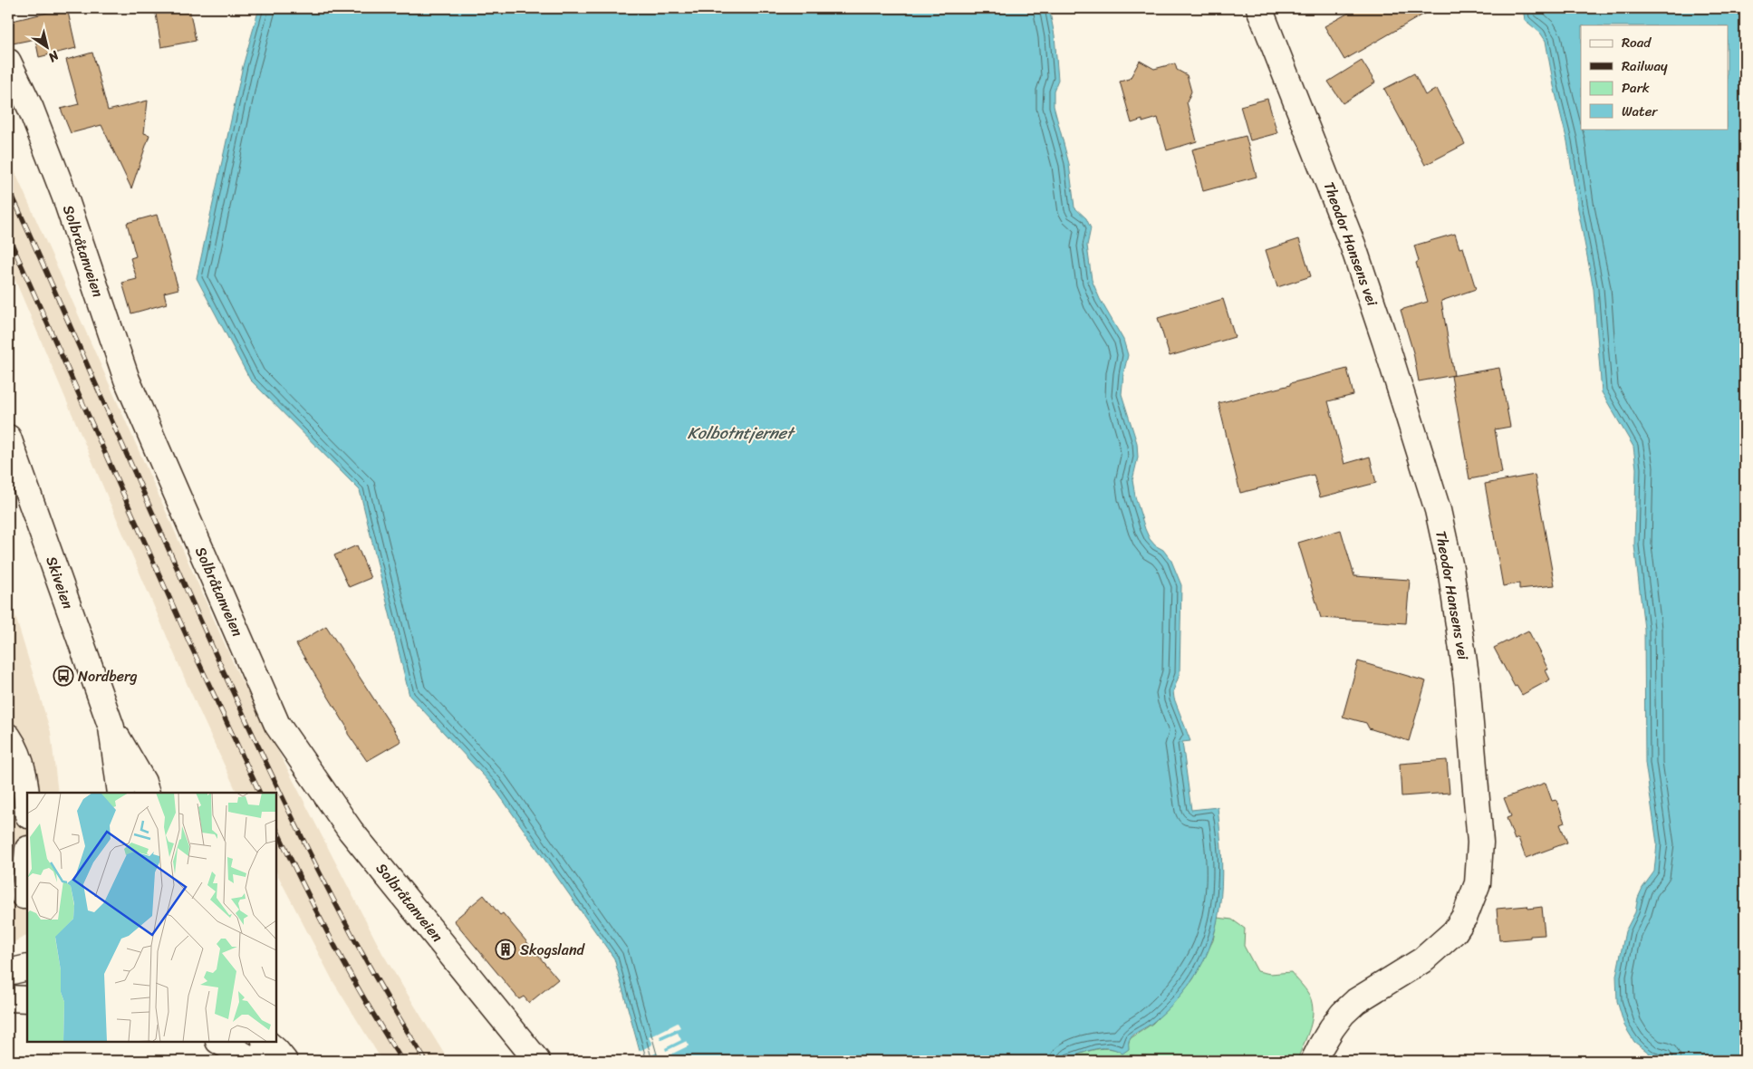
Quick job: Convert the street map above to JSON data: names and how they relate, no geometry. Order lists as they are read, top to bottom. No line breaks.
{"streets":{"street":["Theodor Hansens vei","Solbråtanveien","Skiveien"]},"water":["Kolbotntjernet"],"places":{"bus stop":["Nordberg"],"building":["Skogsland"]},"legend":["Road","Railway","Park","Water"],"north":"bottom right"}
